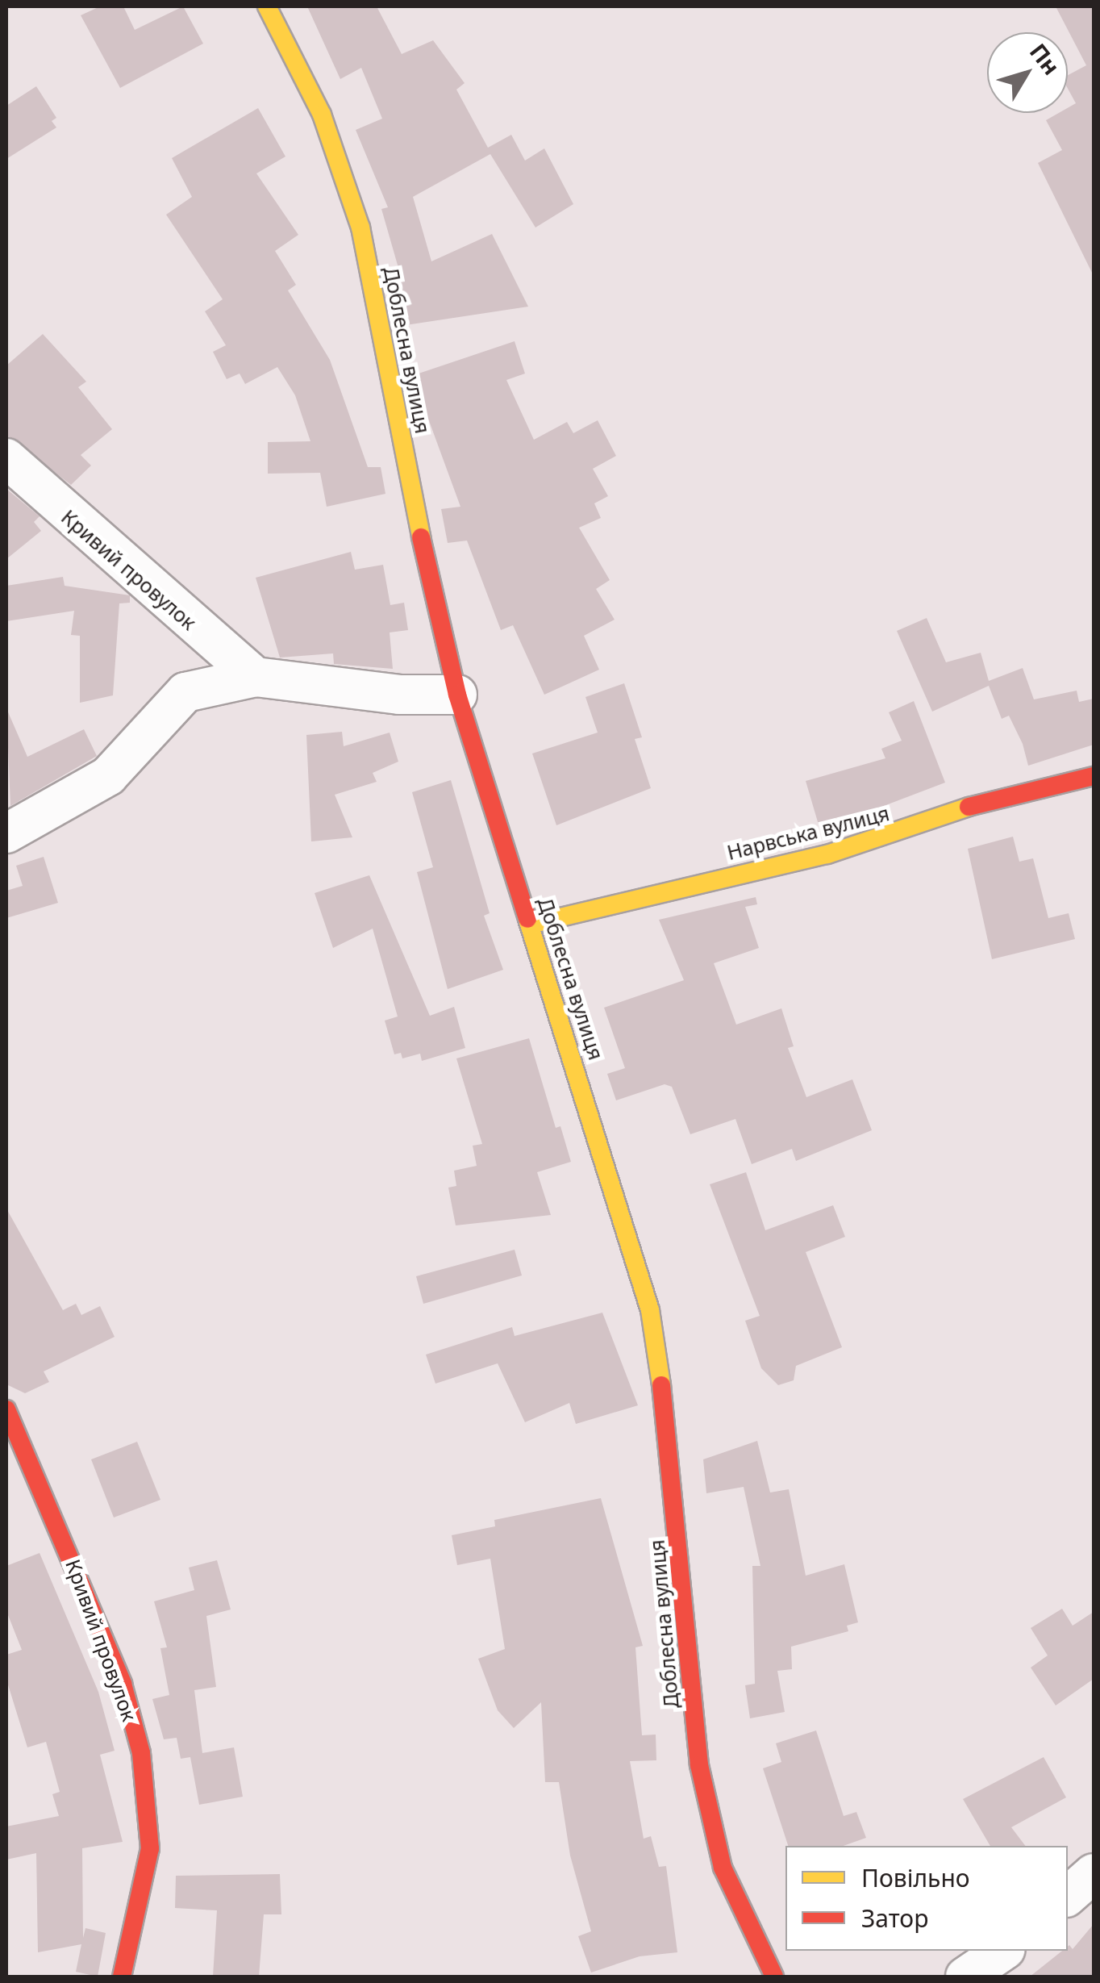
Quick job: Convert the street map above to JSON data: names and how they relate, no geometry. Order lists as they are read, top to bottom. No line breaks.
{"streets":{"street":["Доблесна вулиця","Кривий провулок","Нарвська вулиця"]},"crossings":[["Доблесна вулиця","Нарвська вулиця"]],"legend":["Повільно","Затор"],"north":"top right"}
